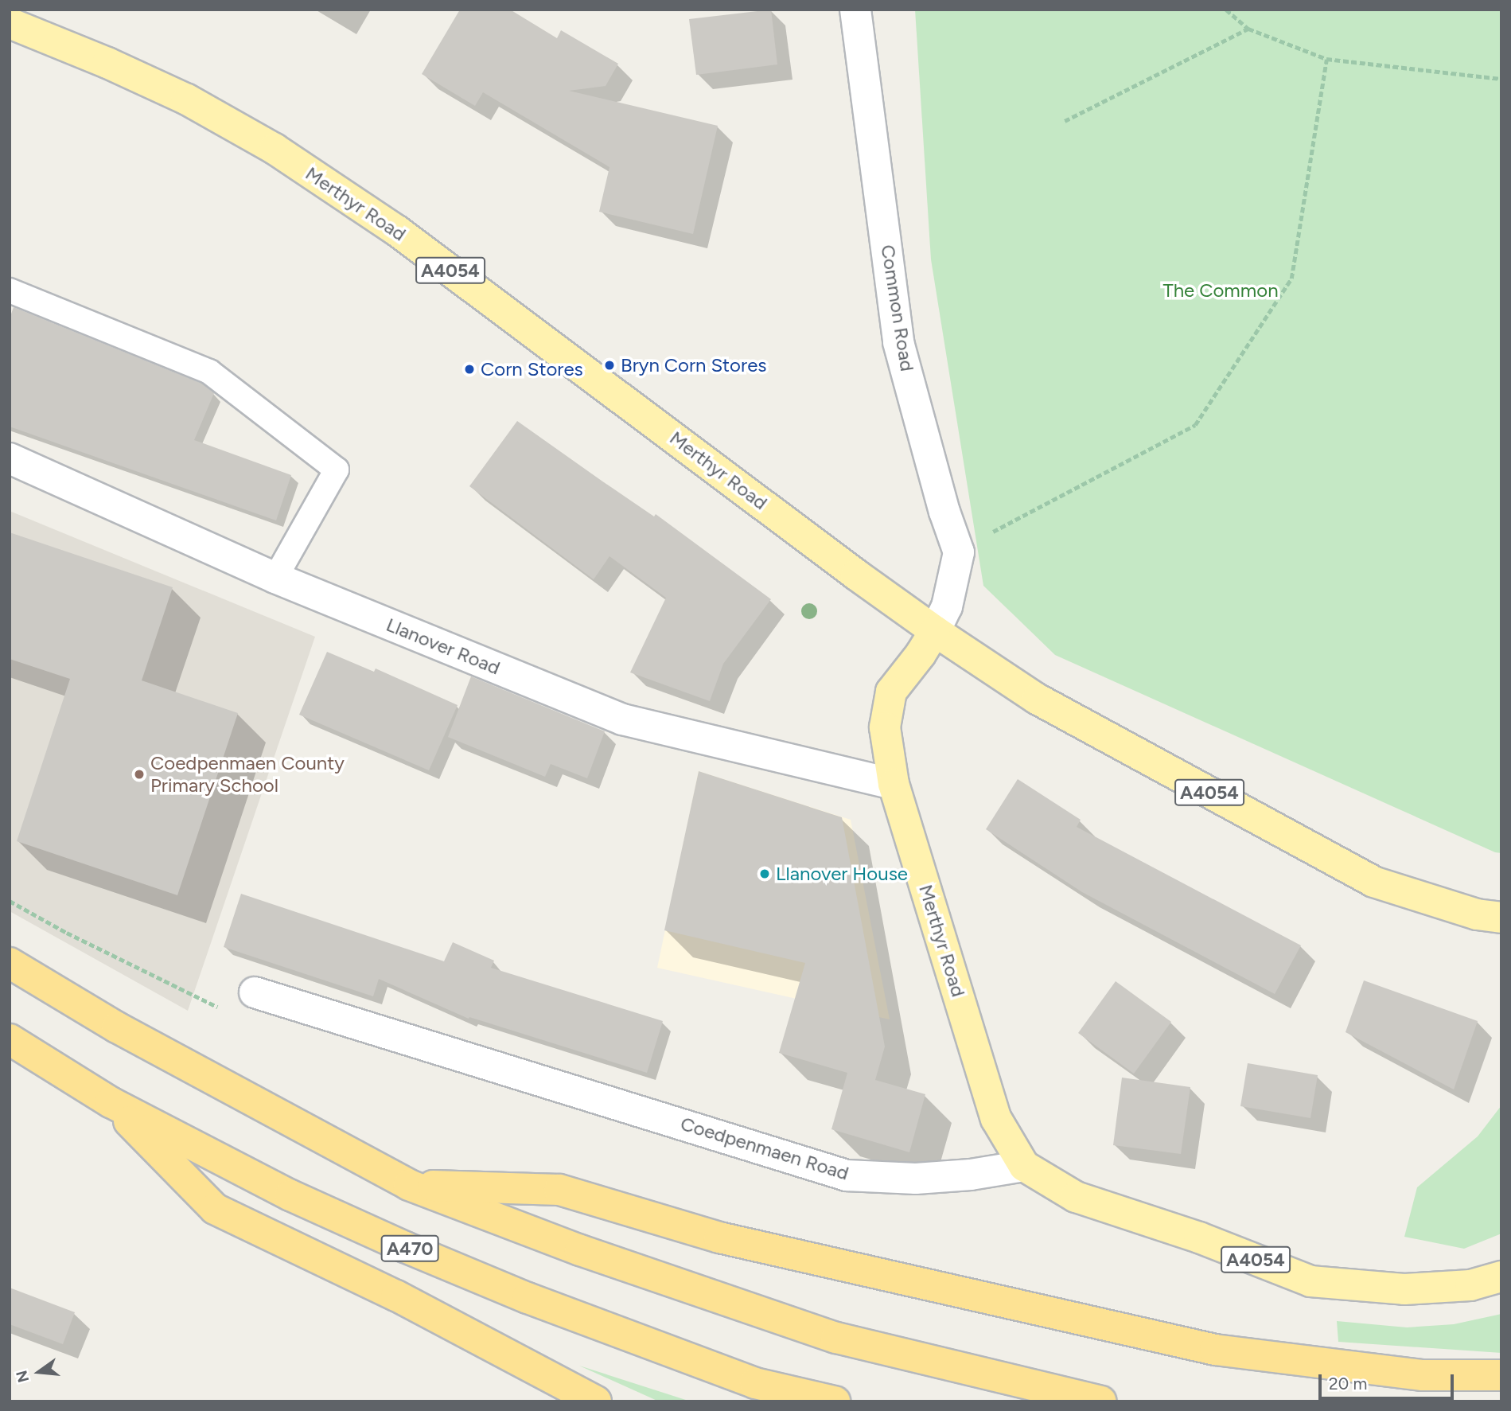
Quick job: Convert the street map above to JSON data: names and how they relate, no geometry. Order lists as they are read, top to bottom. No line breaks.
{"streets":{"highway":["A470"],"main road":["Merthyr Road","A4054"],"street":["Common Road","Llanover Road","Coedpenmaen Road"]},"crossings":[["Merthyr Road","A4054"],["Merthyr Road","Common Road"],["Merthyr Road","Llanover Road"],["Merthyr Road","Coedpenmaen Road"],["A4054","Common Road"],["A4054","Coedpenmaen Road"]],"parks":["The Common"],"places":["Bryn Corn Stores","Corn Stores","Coedpenmaen County Primary School","Llanover House"],"scale_bar":"20 m","north":"left"}
